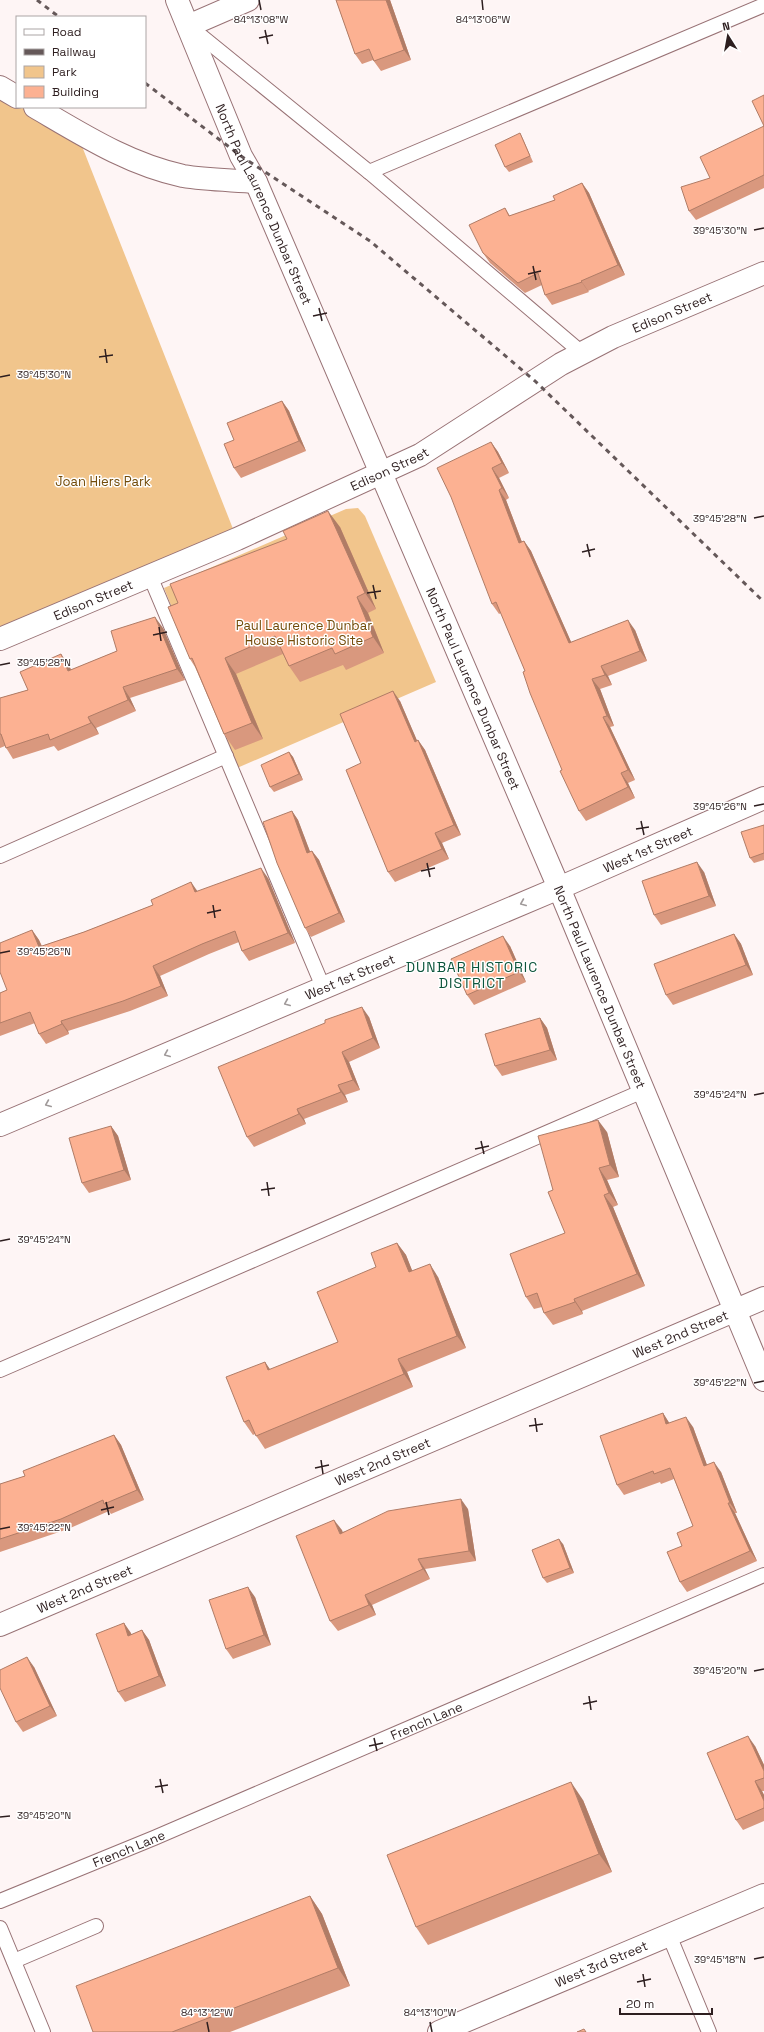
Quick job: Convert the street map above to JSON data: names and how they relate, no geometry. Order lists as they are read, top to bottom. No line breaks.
{"streets":{"street":["North Paul Laurence Dunbar Street","Edison Street","West 1st Street","West 2nd Street","West 3rd Street"],"lane":["French Lane"]},"crossings":[["North Paul Laurence Dunbar Street","Edison Street"],["North Paul Laurence Dunbar Street","West 1st Street"],["North Paul Laurence Dunbar Street","West 2nd Street"]],"one_way":["West 1st Street"],"districts":["DUNBAR HISTORIC DISTRICT"],"parks":["Joan Hiers Park","Paul Laurence Dunbar House Historic Site"],"legend":["Road","Railway","Park","Building"],"scale_bar":"20 m","north":"top","coordinates":["84°13'08\"W","84°13'06\"W","39°45'30\"N","39°45'28\"N","39°45'26\"N","39°45'24\"N","39°45'22\"N","39°45'20\"N","39°45'18\"N","84°13'12\"W","84°13'10\"W"]}
